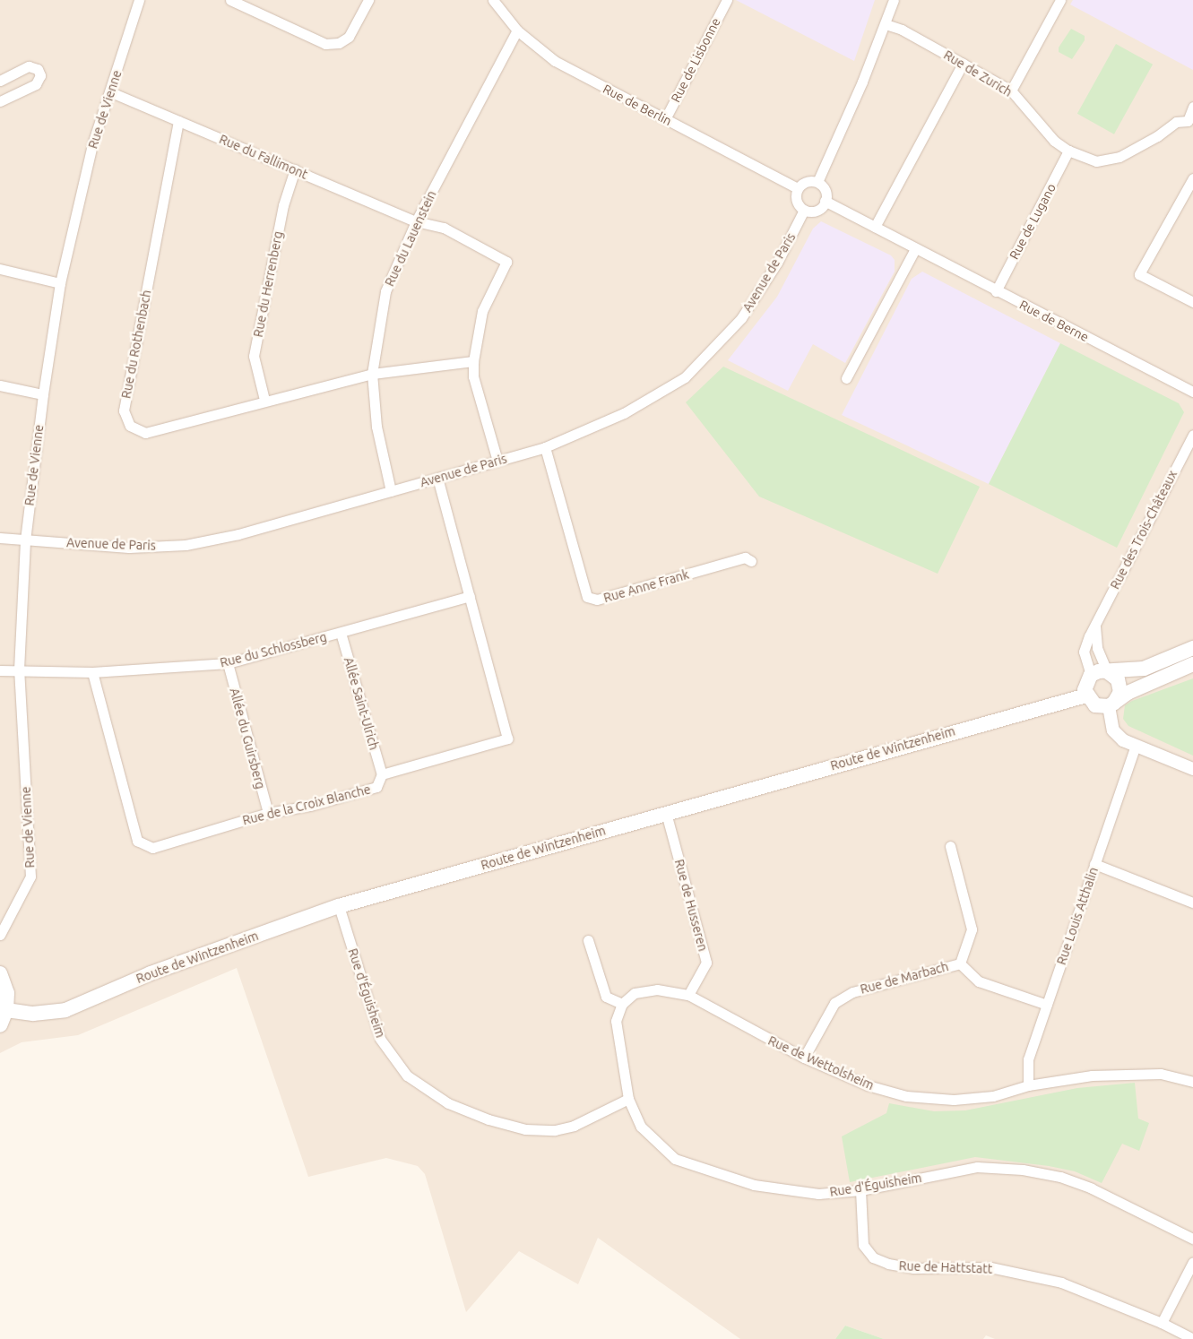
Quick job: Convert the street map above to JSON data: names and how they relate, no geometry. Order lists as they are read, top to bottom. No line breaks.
{"streets":{"main road":["Route de Wintzenheim"],"street":["Rue de Lisbonne","Rue de Zurich","Rue de Berlin","Rue de Vienne","Rue du Fallimont","Rue de Lugano","Rue du Lauenstein","Avenue de Paris","Rue du Herrenberg","Rue de Berne","Rue du Rothenbach","Rue des Trois-Châteaux","Rue Anne Frank","Rue du Schlossberg","Allée Saint-Ulrich","Allée du Guirsberg","Rue de la Croix Blanche","Rue de Husseren","Rue Louis Atthalin","Rue de Marbach","Rue d'Éguisheim","Rue de Wettolsheim","Rue de Hattstatt"]},"crossings":[["Rue de Lisbonne","Rue de Berlin"],["Rue de Zurich","Rue de Lugano"],["Rue de Berlin","Rue du Lauenstein"],["Rue de Berlin","Avenue de Paris"],["Rue de Berlin","Rue de Berne"],["Rue de Vienne","Rue du Fallimont"],["Rue de Vienne","Avenue de Paris"],["Rue de Vienne","Rue du Schlossberg"],["Rue du Fallimont","Rue du Lauenstein"],["Rue du Fallimont","Rue du Herrenberg"],["Rue du Fallimont","Rue du Rothenbach"],["Rue de Lugano","Rue de Berne"],["Rue du Lauenstein","Avenue de Paris"],["Rue du Lauenstein","Rue du Rothenbach"],["Avenue de Paris","Rue de Berne"],["Avenue de Paris","Rue Anne Frank"],["Avenue de Paris","Rue de la Croix Blanche"],["Rue du Herrenberg","Rue du Rothenbach"],["Rue des Trois-Châteaux","Route de Wintzenheim"],["Rue du Schlossberg","Allée Saint-Ulrich"],["Rue du Schlossberg","Allée du Guirsberg"],["Rue du Schlossberg","Rue de la Croix Blanche"],["Allée Saint-Ulrich","Rue de la Croix Blanche"],["Allée du Guirsberg","Rue de la Croix Blanche"],["Route de Wintzenheim","Rue de Husseren"],["Route de Wintzenheim","Rue d'Éguisheim"],["Rue de Husseren","Rue de Wettolsheim"],["Rue Louis Atthalin","Rue de Marbach"],["Rue Louis Atthalin","Rue de Wettolsheim"],["Rue de Marbach","Rue de Wettolsheim"],["Rue d'Éguisheim","Rue de Hattstatt"]]}
